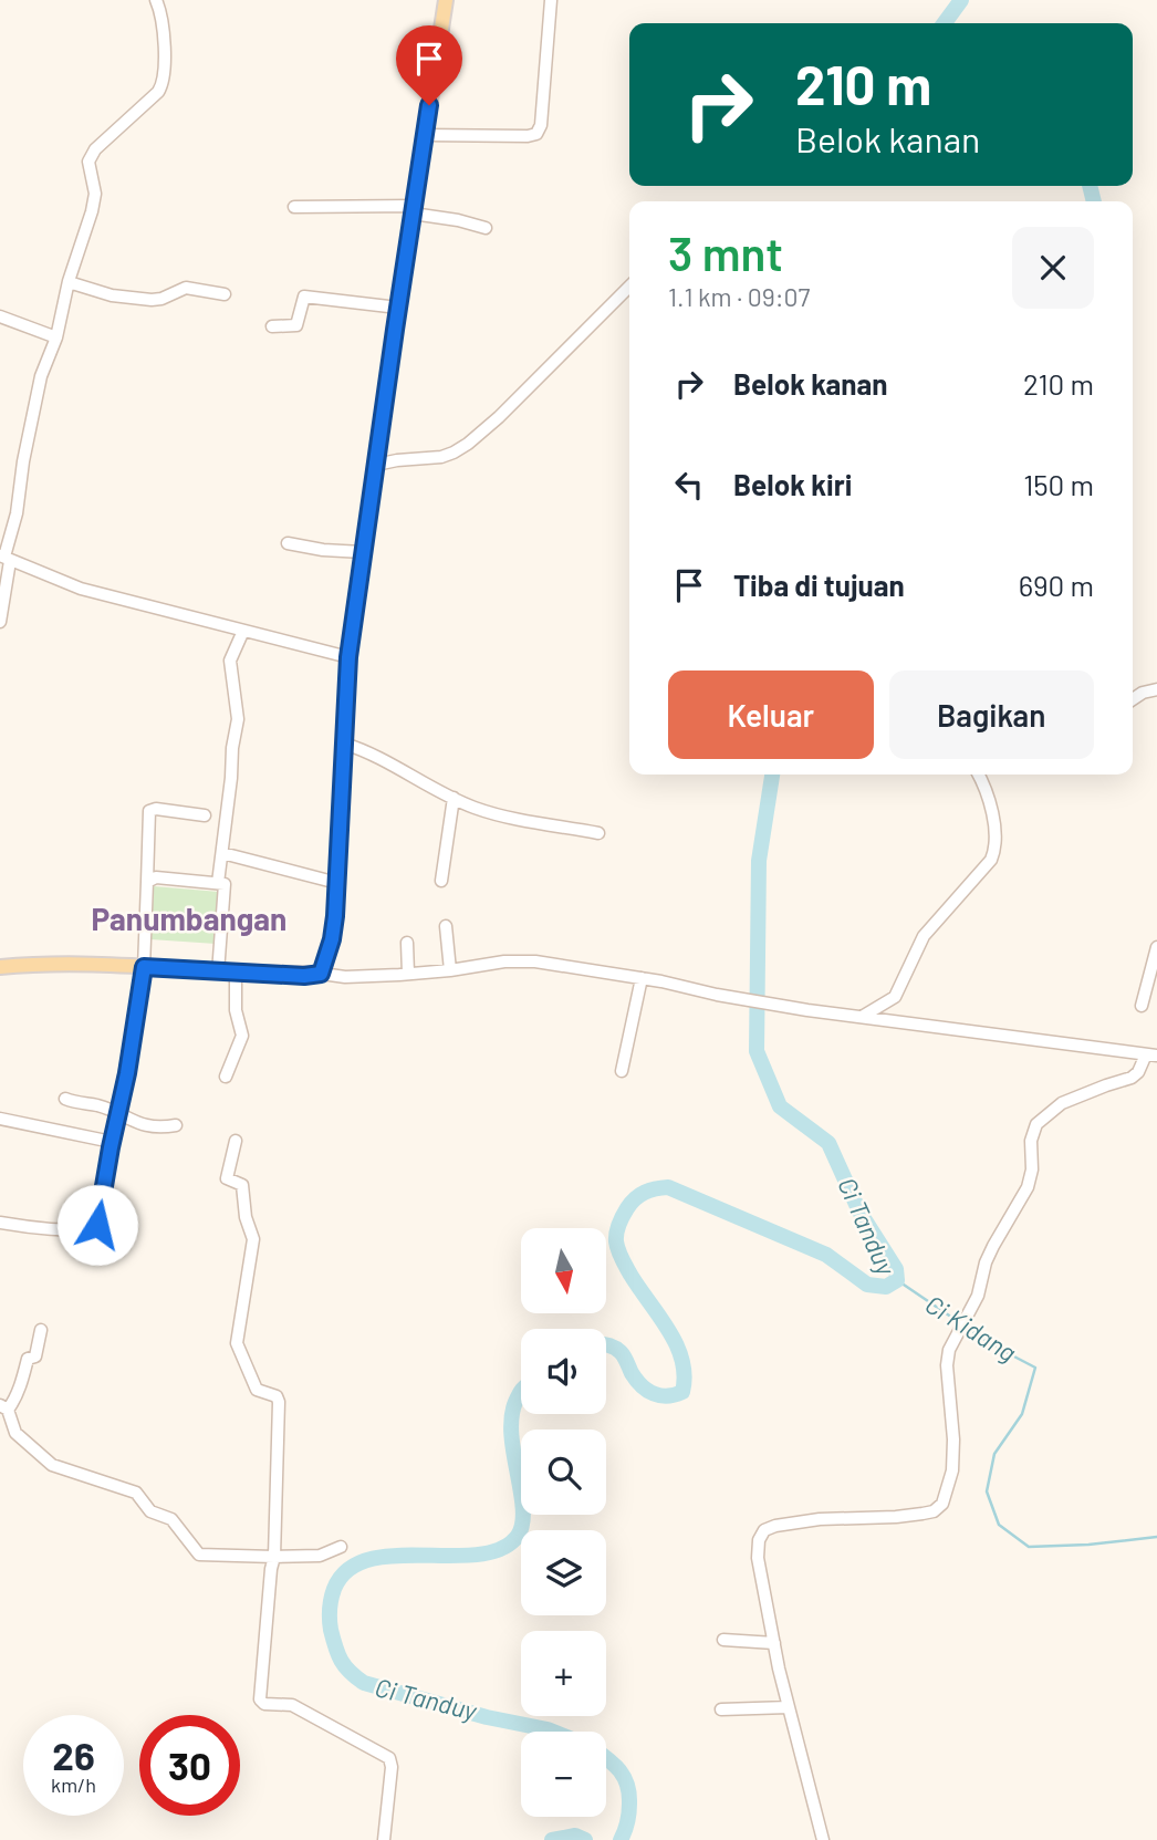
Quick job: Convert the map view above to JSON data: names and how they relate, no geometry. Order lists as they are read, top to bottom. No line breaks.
{"districts":["Panumbangan"],"water":["Ci Tanduy","Ci Kidang"],"north":"bottom","page":{"turn":["210 m","Belok kanan"],"heading":["3 mnt","1.1 km · 09:07"],"list":[{"name":"Belok kanan","value":"210 m"},{"name":"Belok kiri","value":"150 m"},{"name":"Tiba di tujuan","value":"690 m"}],"buttons":["Keluar","Bagikan"],"map_buttons":["+","−"],"speed":"26 km/h","limit":"30"}}
